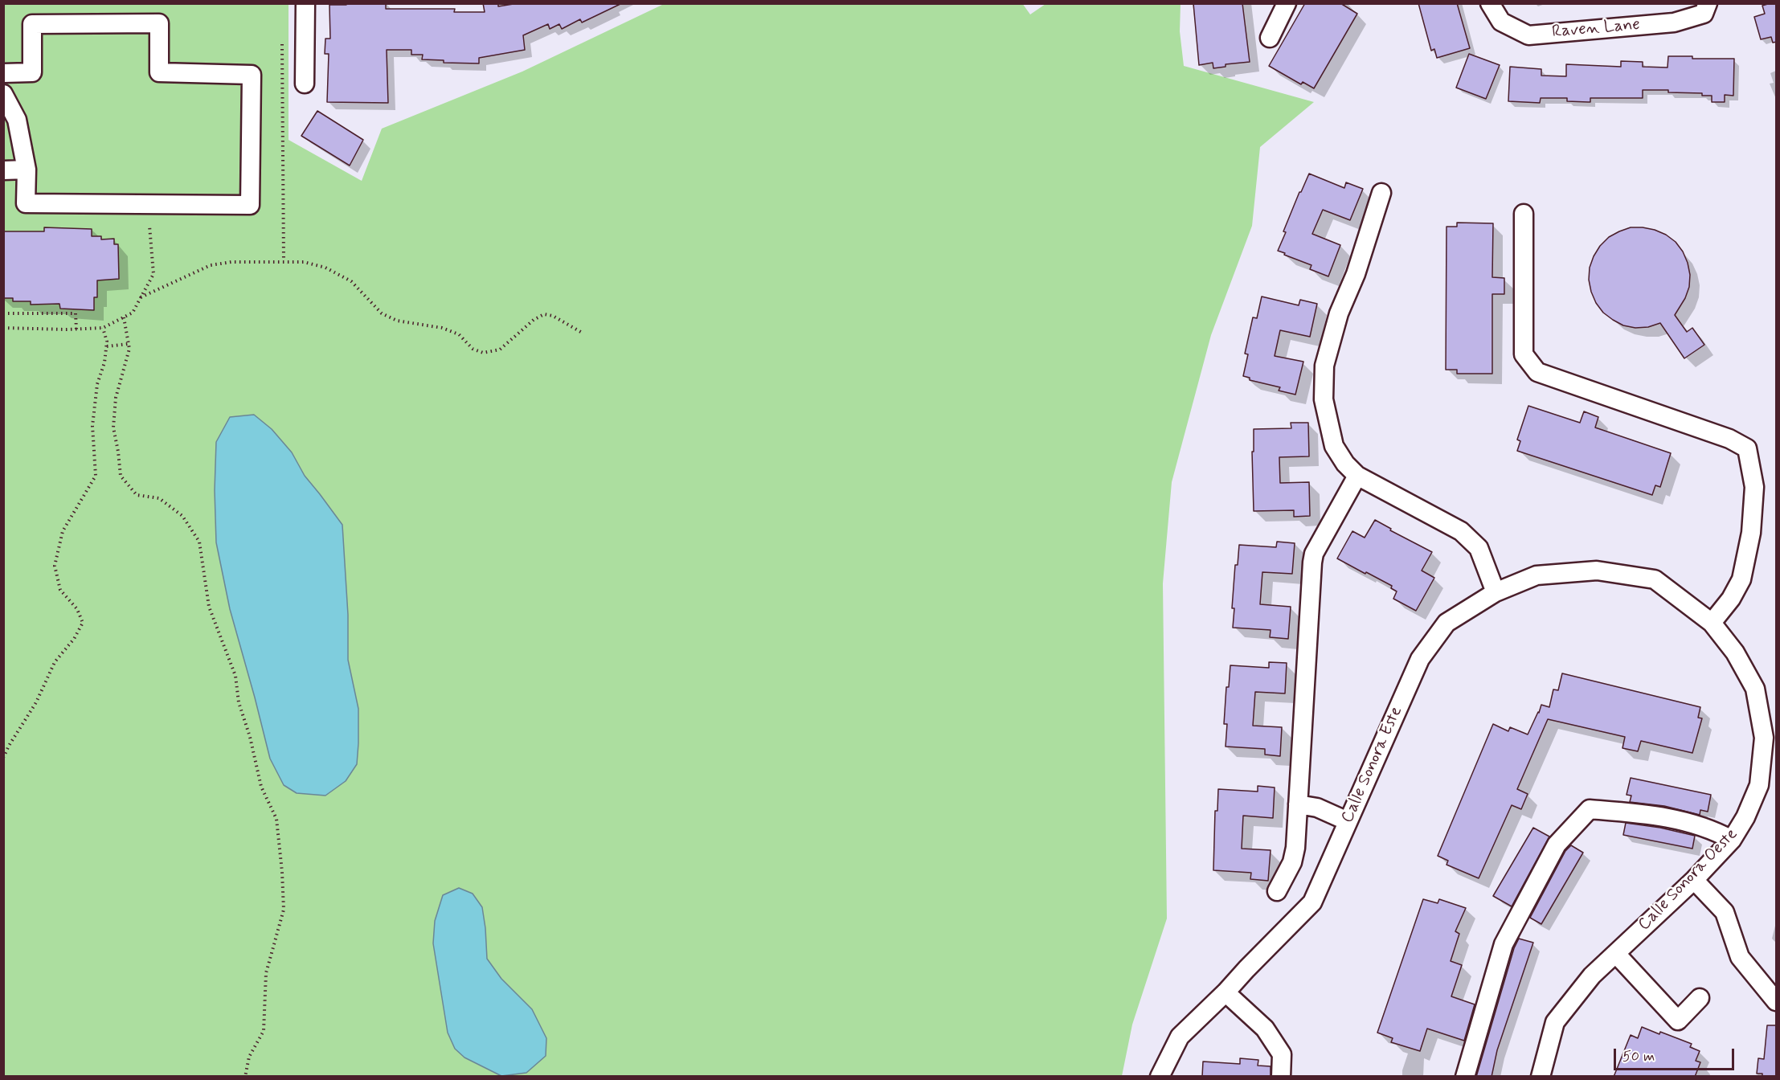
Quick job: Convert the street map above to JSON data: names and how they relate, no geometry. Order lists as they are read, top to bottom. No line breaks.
{"streets":{"street":["Raven Lane","Calle Sonora Este","Calle Sonora Oeste"]},"crossings":[["Calle Sonora Este","Calle Sonora Oeste"]],"scale_bar":"50 m"}
